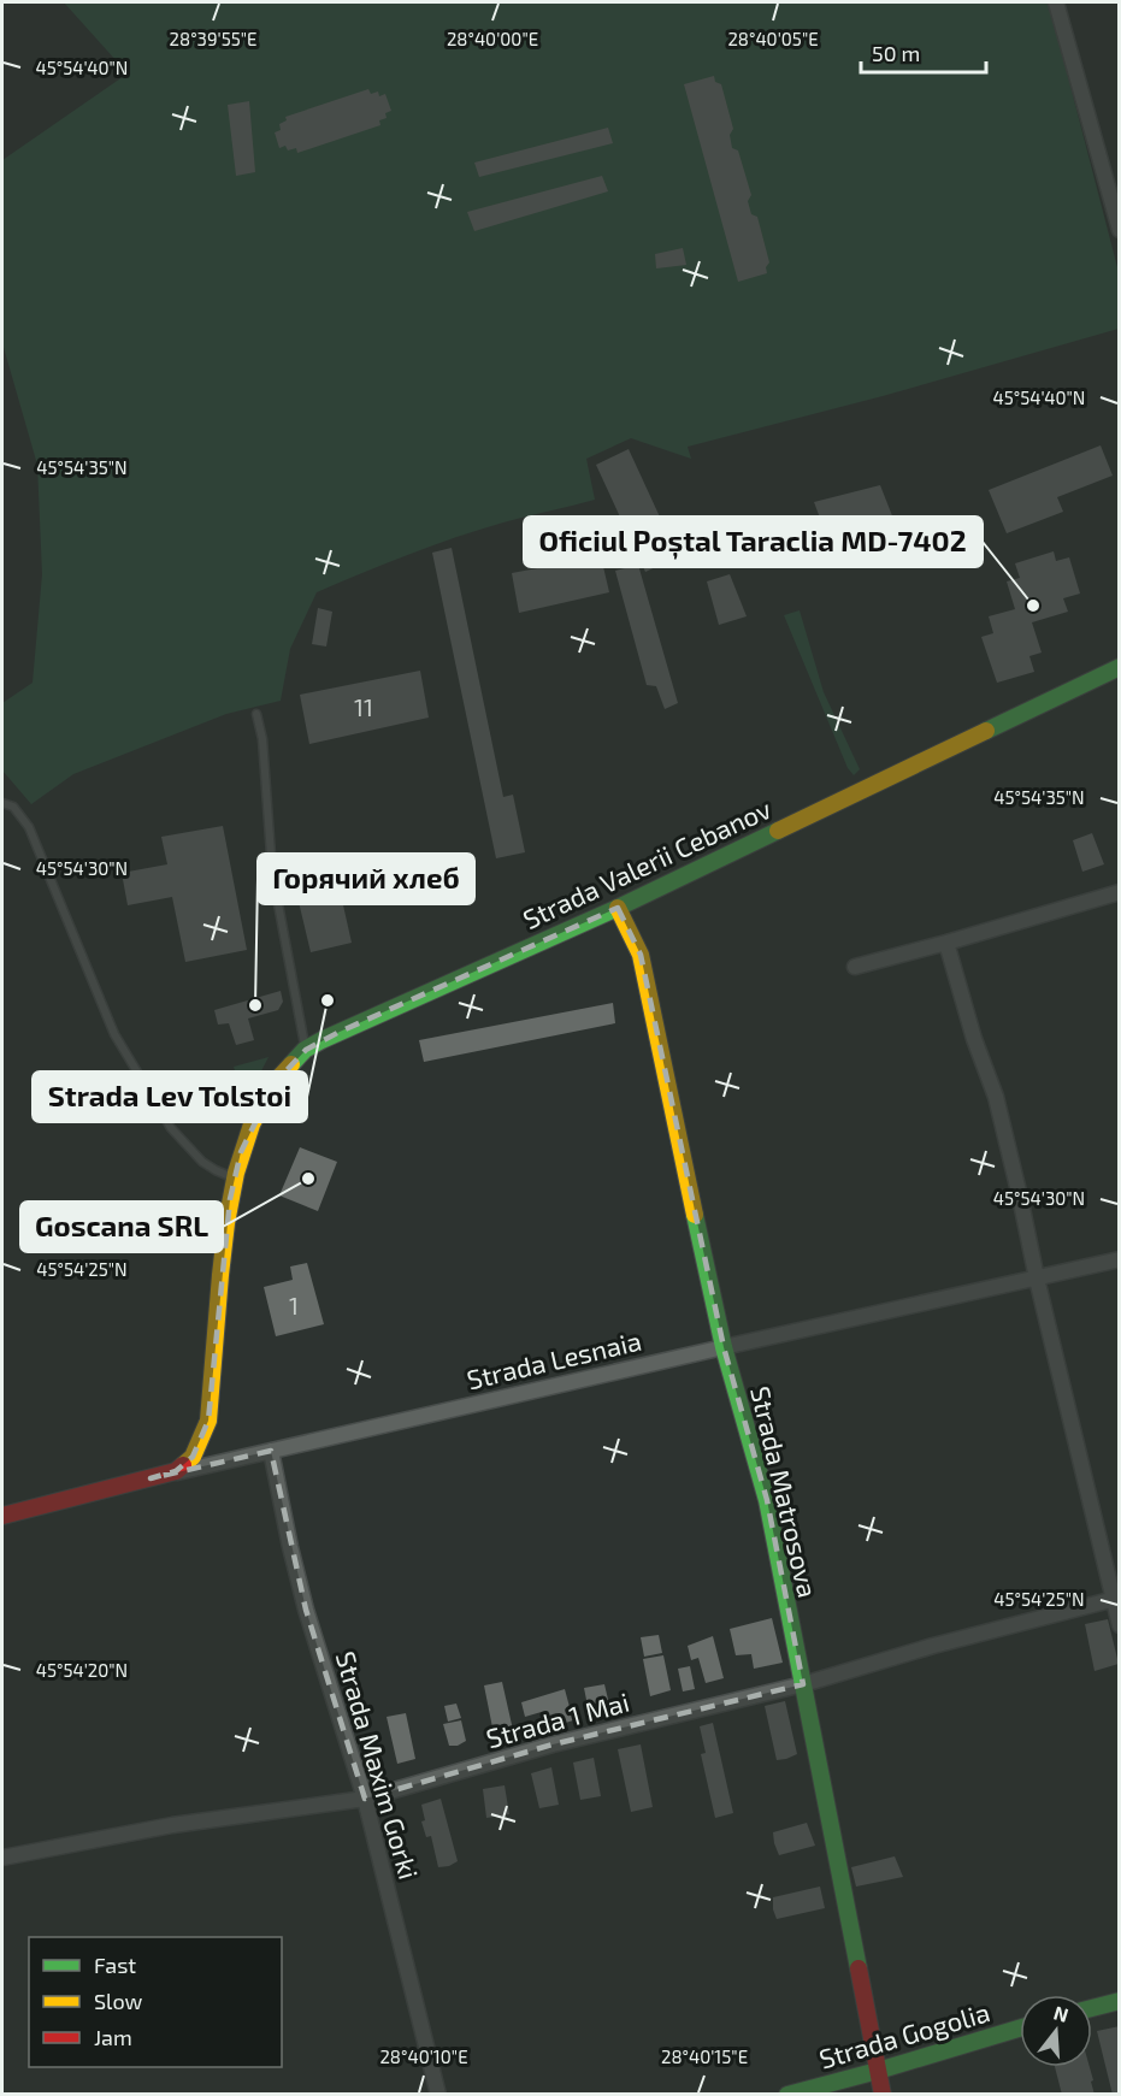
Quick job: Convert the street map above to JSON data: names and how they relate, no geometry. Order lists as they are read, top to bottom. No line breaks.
{"streets":{"street":["Strada Valerii Cebanov","Strada Lesnaia","Strada Matrosova","Strada 1 Mai","Strada Maxim Gorki","Strada Gogolia"]},"crossings":[["Strada Valerii Cebanov","Strada Matrosova"],["Strada Lesnaia","Strada Matrosova"],["Strada Lesnaia","Strada Maxim Gorki"],["Strada Matrosova","Strada 1 Mai"],["Strada Matrosova","Strada Gogolia"],["Strada 1 Mai","Strada Maxim Gorki"]],"places":["Oficiul Poștal Taraclia MD-7402","Strada Lev Tolstoi","Горячий хлеб","Goscana SRL"],"house_numbers":["11","1"],"legend":["Fast","Slow","Jam"],"scale_bar":"50 m","north":"top","coordinates":["28°39'55\"E","28°40'00\"E","28°40'05\"E","45°54'40\"N","45°54'35\"N","45°54'30\"N","45°54'25\"N","45°54'20\"N","28°40'10\"E","28°40'15\"E"]}
